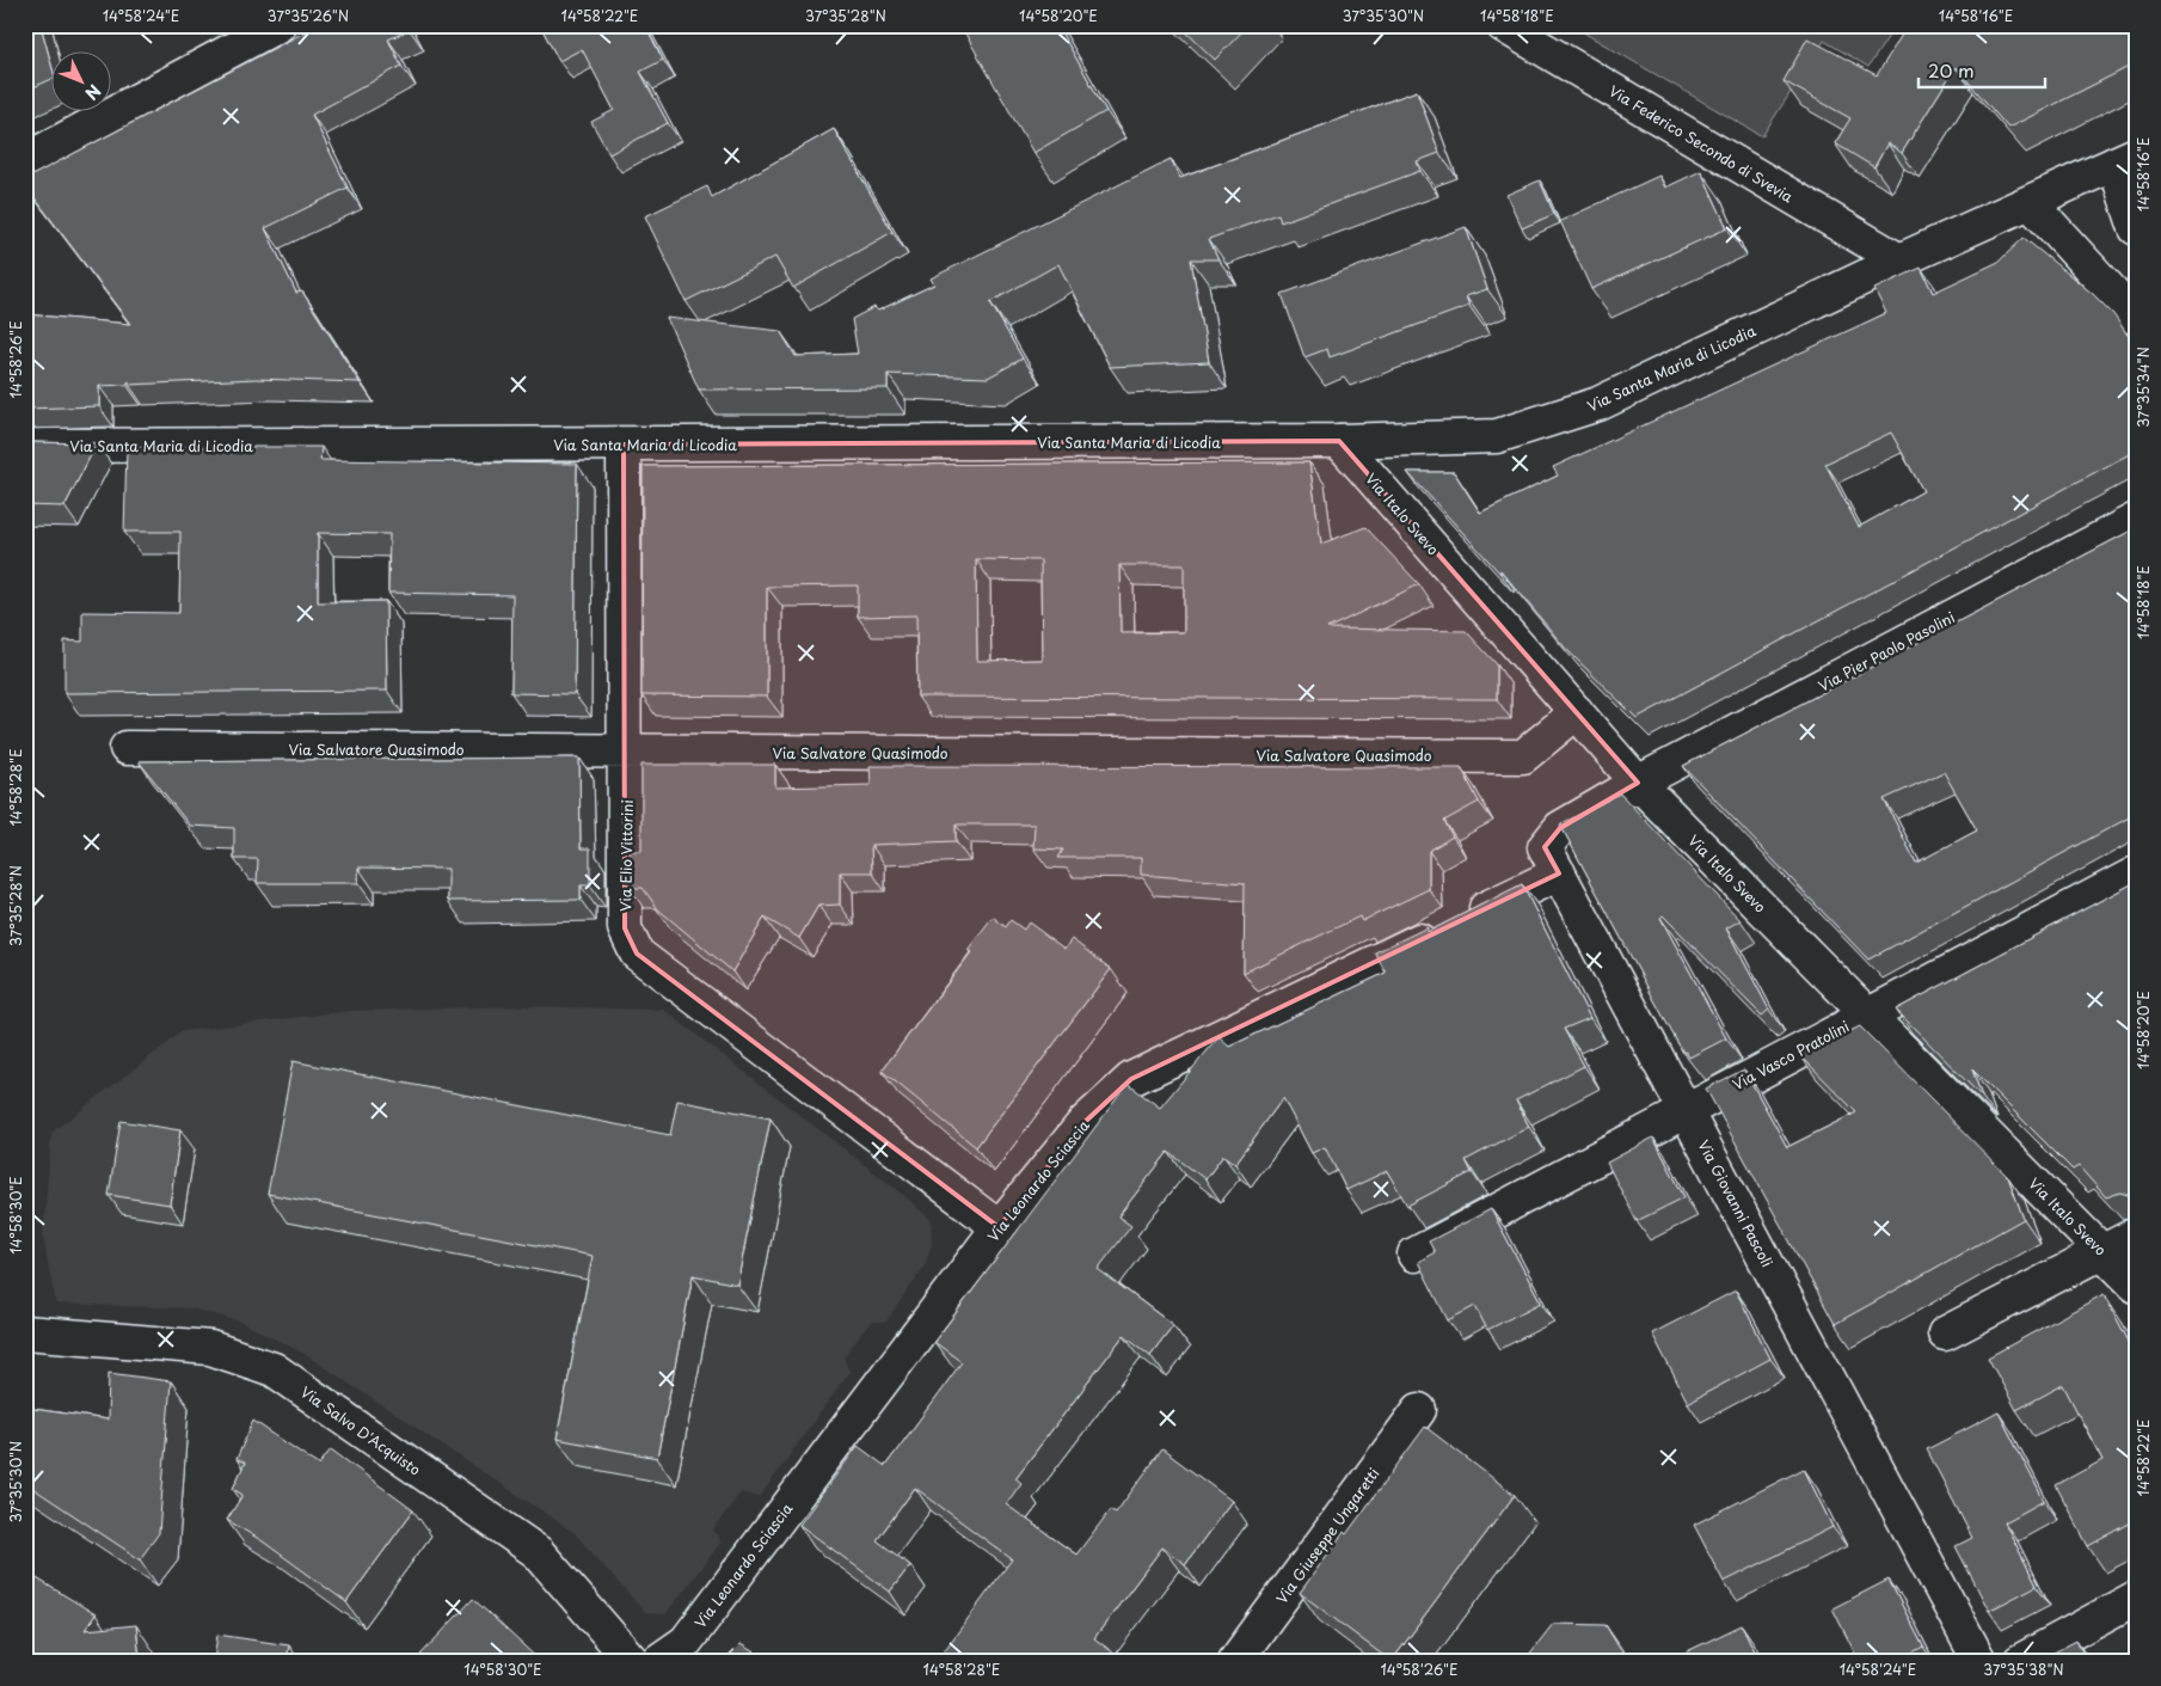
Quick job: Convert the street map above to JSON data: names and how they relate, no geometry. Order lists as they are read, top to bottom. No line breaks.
{"streets":{"street":["Via Federico Secondo di Svevia","Via Santa Maria di Licodia","Via Italo Svevo","Via Pier Paolo Pasolini","Via Salvatore Quasimodo","Via Elio Vittorini","Via Vasco Pratolini","Via Leonardo Sciascia","Via Giovanni Pascoli","Via Salvo D'Acquisto","Via Giuseppe Ungaretti"]},"crossings":[["Via Federico Secondo di Svevia","Via Santa Maria di Licodia"],["Via Santa Maria di Licodia","Via Italo Svevo"],["Via Santa Maria di Licodia","Via Elio Vittorini"],["Via Italo Svevo","Via Pier Paolo Pasolini"],["Via Italo Svevo","Via Salvatore Quasimodo"],["Via Italo Svevo","Via Vasco Pratolini"],["Via Italo Svevo","Via Giovanni Pascoli"],["Via Pier Paolo Pasolini","Via Giovanni Pascoli"],["Via Salvatore Quasimodo","Via Elio Vittorini"],["Via Elio Vittorini","Via Leonardo Sciascia"],["Via Vasco Pratolini","Via Giovanni Pascoli"],["Via Leonardo Sciascia","Via Giovanni Pascoli"]],"scale_bar":"20 m","north":"bottom right","coordinates":["14°58'24\"E","37°35'26\"N","14°58'22\"E","37°35'28\"N","14°58'20\"E","37°35'30\"N","14°58'18\"E","14°58'16\"E","14°58'26\"E","37°35'34\"N","14°58'28\"E","14°58'30\"E","37°35'38\"N"]}
